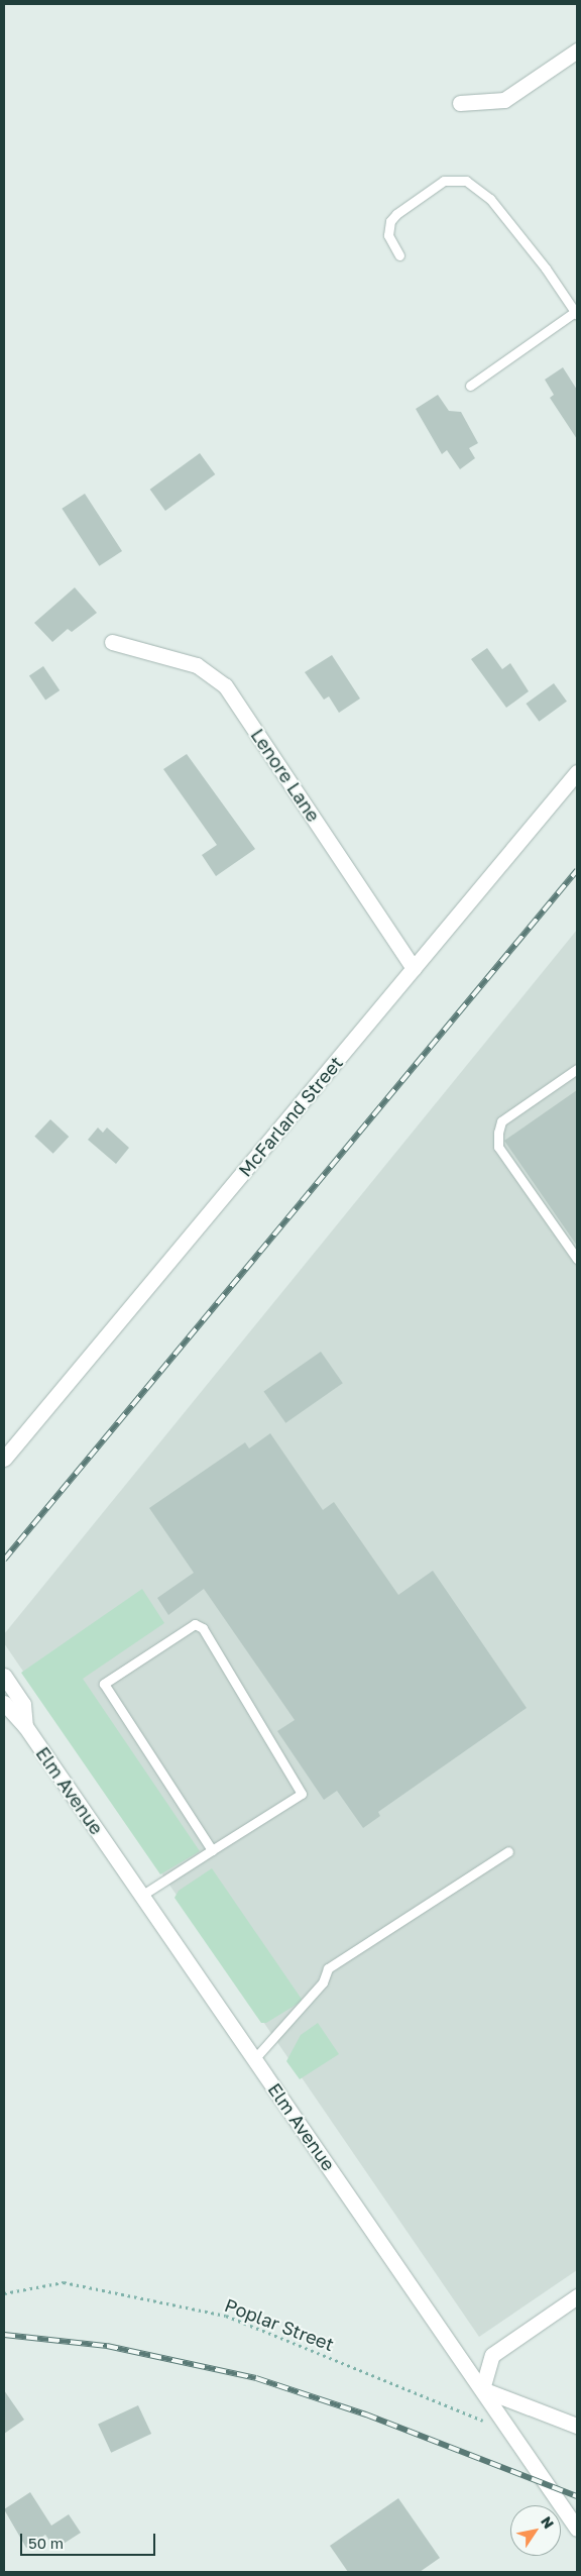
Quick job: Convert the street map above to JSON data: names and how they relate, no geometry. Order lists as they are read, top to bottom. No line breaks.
{"streets":{"street":["Lenore Lane","McFarland Street","Elm Avenue"],"path":["Poplar Street"]},"crossings":[["Lenore Lane","McFarland Street"],["Elm Avenue","Poplar Street"]],"scale_bar":"50 m","north":"top right"}
